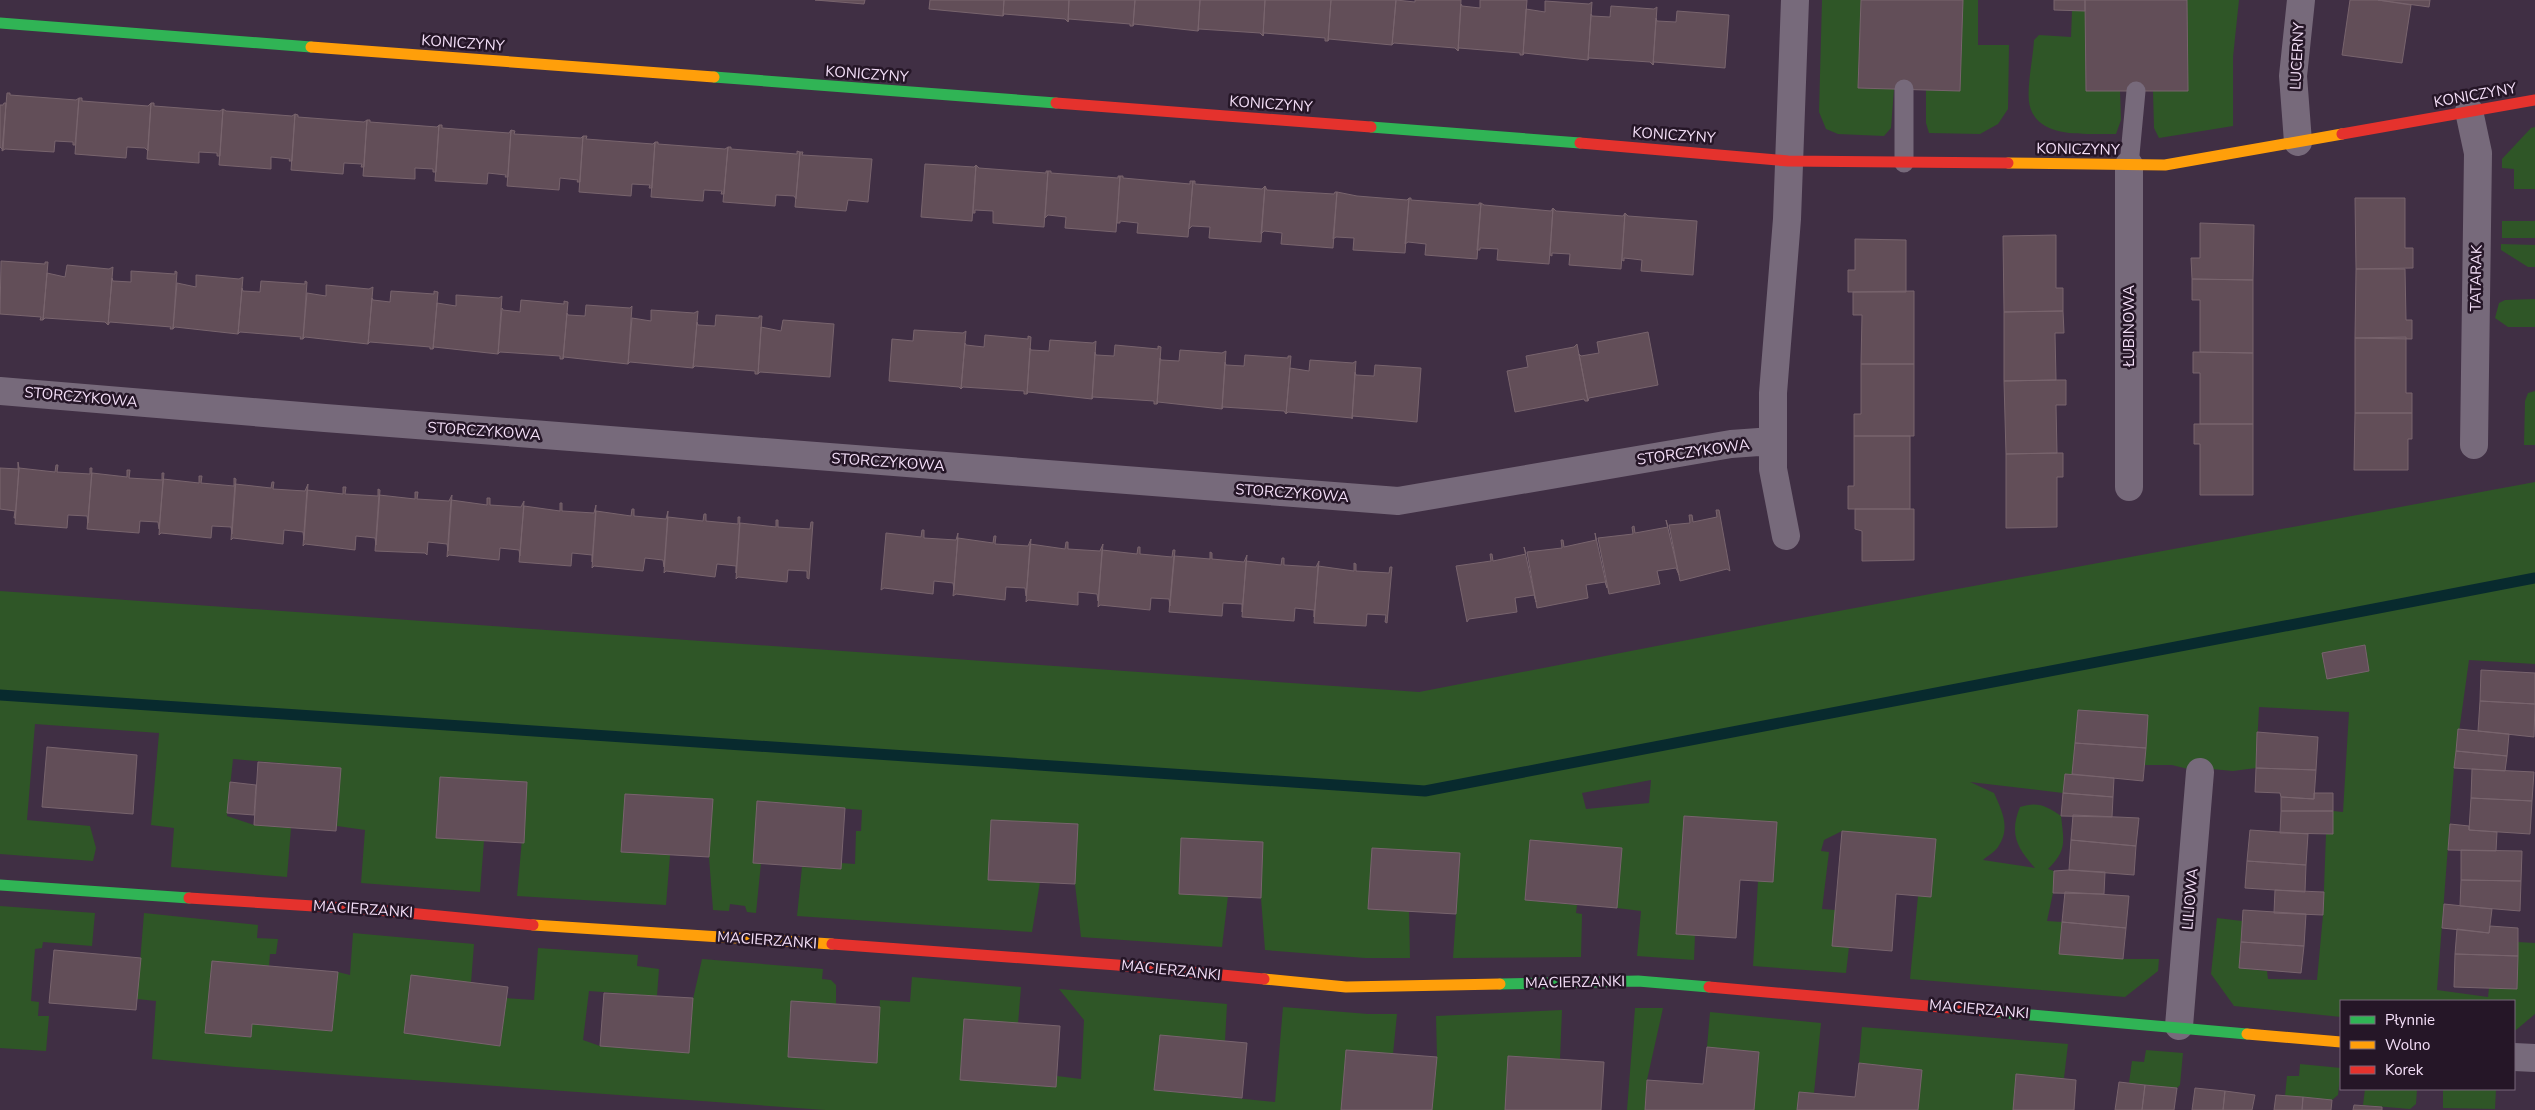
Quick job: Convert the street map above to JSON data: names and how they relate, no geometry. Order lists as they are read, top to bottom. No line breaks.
{"streets":{"street":["KONICZYNY","LUCERNY","TATARAK","ŁUBINOWA","STORCZYKOWA","LILIOWA","MACIERZANKI"]},"crossings":[["KONICZYNY","LUCERNY"],["KONICZYNY","TATARAK"],["KONICZYNY","ŁUBINOWA"],["KONICZYNY","STORCZYKOWA"],["LILIOWA","MACIERZANKI"]],"legend":["Płynnie","Wolno","Korek"]}
